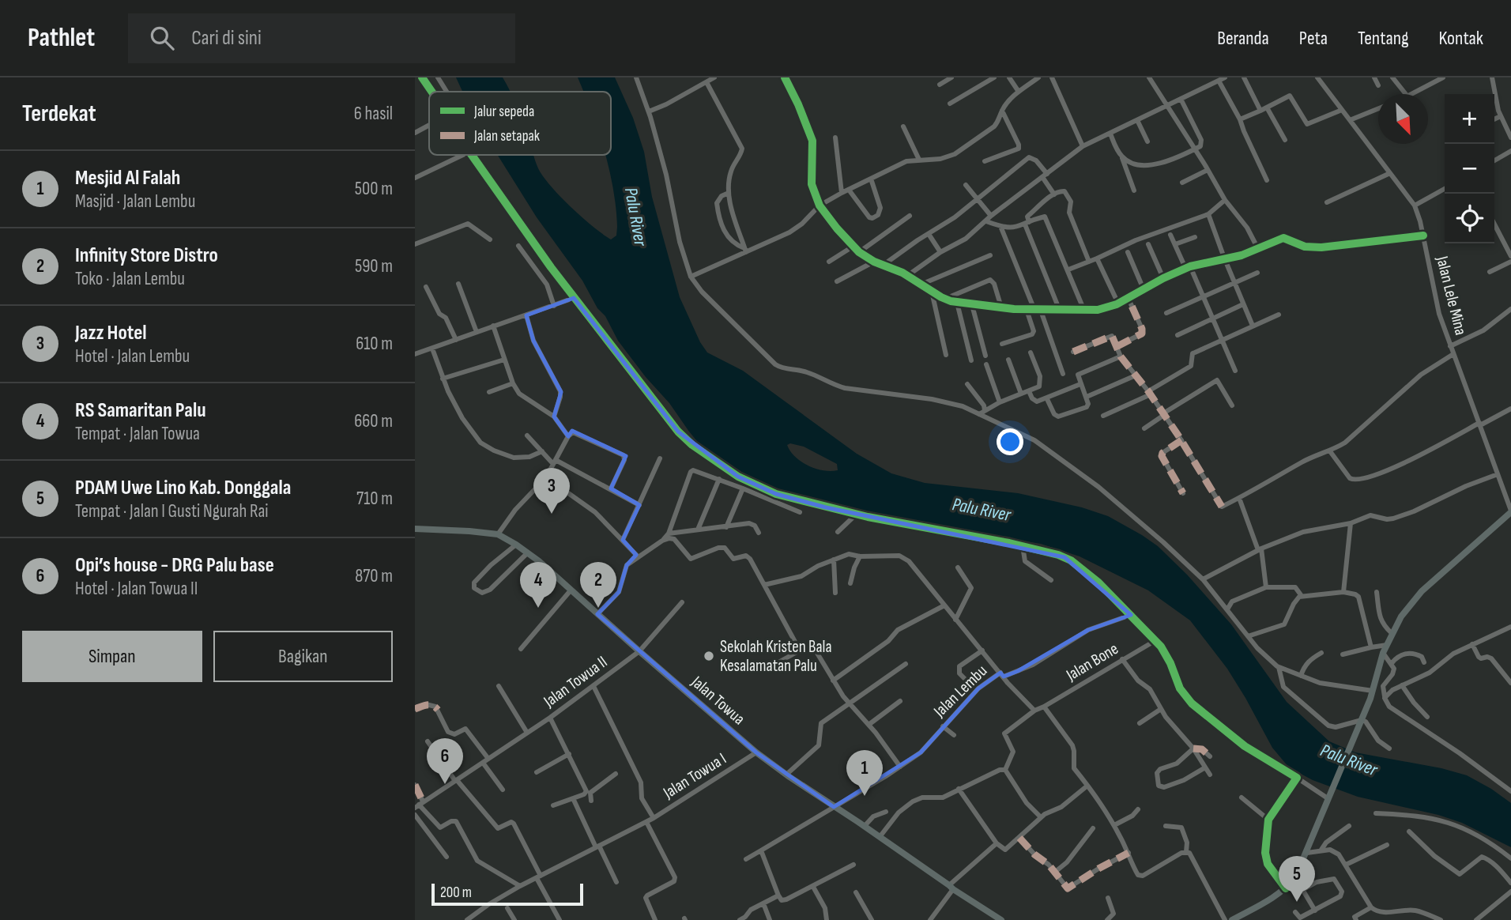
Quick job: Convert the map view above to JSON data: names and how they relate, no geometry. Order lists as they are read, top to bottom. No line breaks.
{"streets":{"main road":["Jalan Towua"],"street":["Jalan Lele Mina","Jalan Bone","Jalan Towua II","Jalan Lembu","Jalan Towua I"]},"crossings":[["Jalan Towua II","Jalan Towua"],["Jalan Lembu","Jalan Towua"],["Jalan Towua","Jalan Towua I"]],"water":["Palu River"],"places":["Sekolah Kristen Bala Kesalamatan Palu"],"legend":["Jalur sepeda","Jalan setapak"],"scale_bar":"200 m","north":"bottom right","page":{"header":"Pathlet","search":"Cari di sini","nav":["Beranda","Peta","Tentang","Kontak"],"heading":["Terdekat","6 hasil"],"map_buttons":["+","−"],"list":[{"mark":"1","name":"Mesjid Al Falah","note":"Masjid · Jalan Lembu","value":"500 m"},{"mark":"2","name":"Infinity Store Distro","note":"Toko · Jalan Lembu","value":"590 m"},{"mark":"3","name":"Jazz Hotel","note":"Hotel · Jalan Lembu","value":"610 m"},{"mark":"4","name":"RS Samaritan Palu","note":"Tempat · Jalan Towua","value":"660 m"},{"mark":"5","name":"PDAM Uwe Lino Kab. Donggala","note":"Tempat · Jalan I Gusti Ngurah Rai","value":"710 m"},{"mark":"6","name":"Opi’s house - DRG Palu base","note":"Hotel · Jalan Towua II","value":"870 m"}],"pins":["3","2","4","6","1","5"],"buttons":["Simpan","Bagikan"],"scale":"200 m"}}
